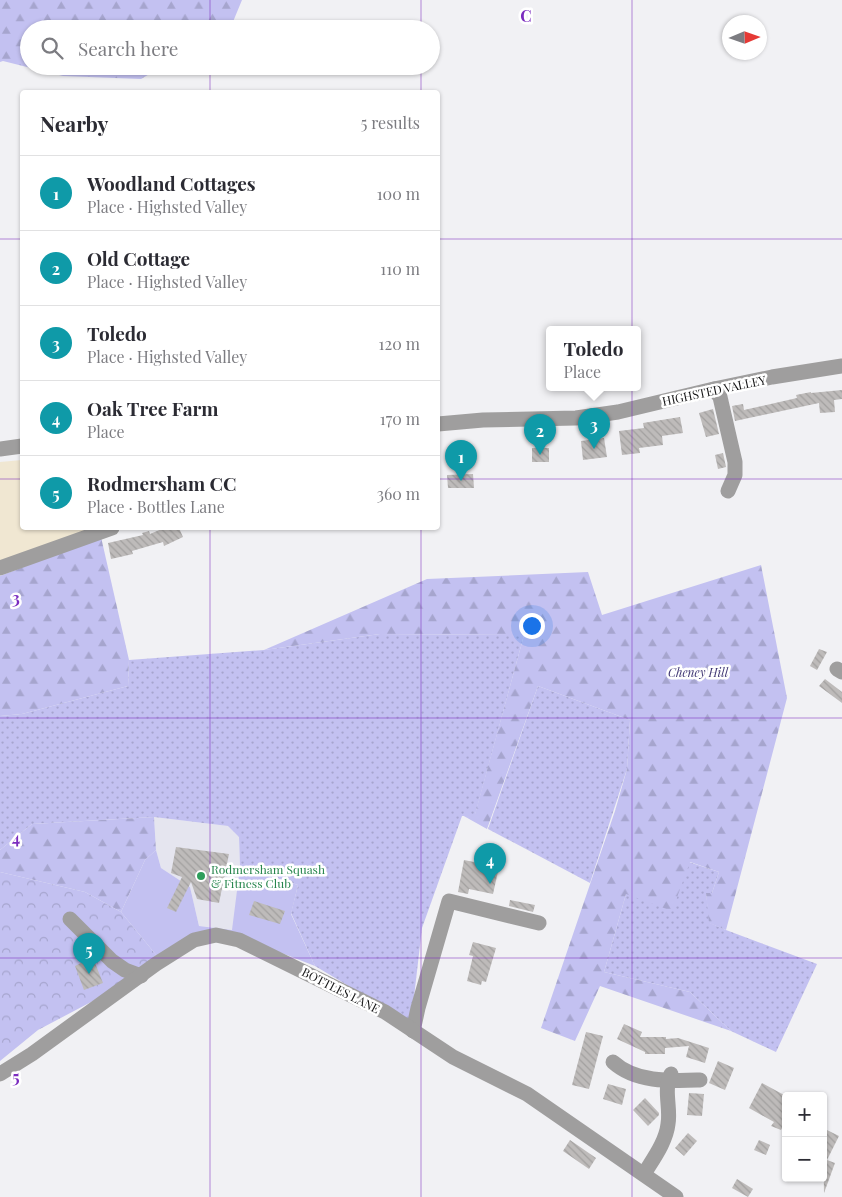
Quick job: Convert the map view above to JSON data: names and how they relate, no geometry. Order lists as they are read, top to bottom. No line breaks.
{"streets":{"street":["HIGHSTED VALLEY","BOTTLES LANE"]},"parks":["Cheney Hill"],"places":["Rodmersham Squash & Fitness Club"],"north":"right","page":{"search":"Search here","heading":["Nearby","5 results"],"list":[{"mark":"1","name":"Woodland Cottages","note":"Place · Highsted Valley","value":"100 m"},{"mark":"2","name":"Old Cottage","note":"Place · Highsted Valley","value":"110 m"},{"mark":"3","name":"Toledo","note":"Place · Highsted Valley","value":"120 m"},{"mark":"4","name":"Oak Tree Farm","note":"Place","value":"170 m"},{"mark":"5","name":"Rodmersham CC","note":"Place · Bottles Lane","value":"360 m"}],"popup":["Toledo","Place"],"pins":["3","2","1","4","5"],"map_buttons":["+","−"]},"grid":{"columns":["C"],"rows":["3","4","5"]}}
